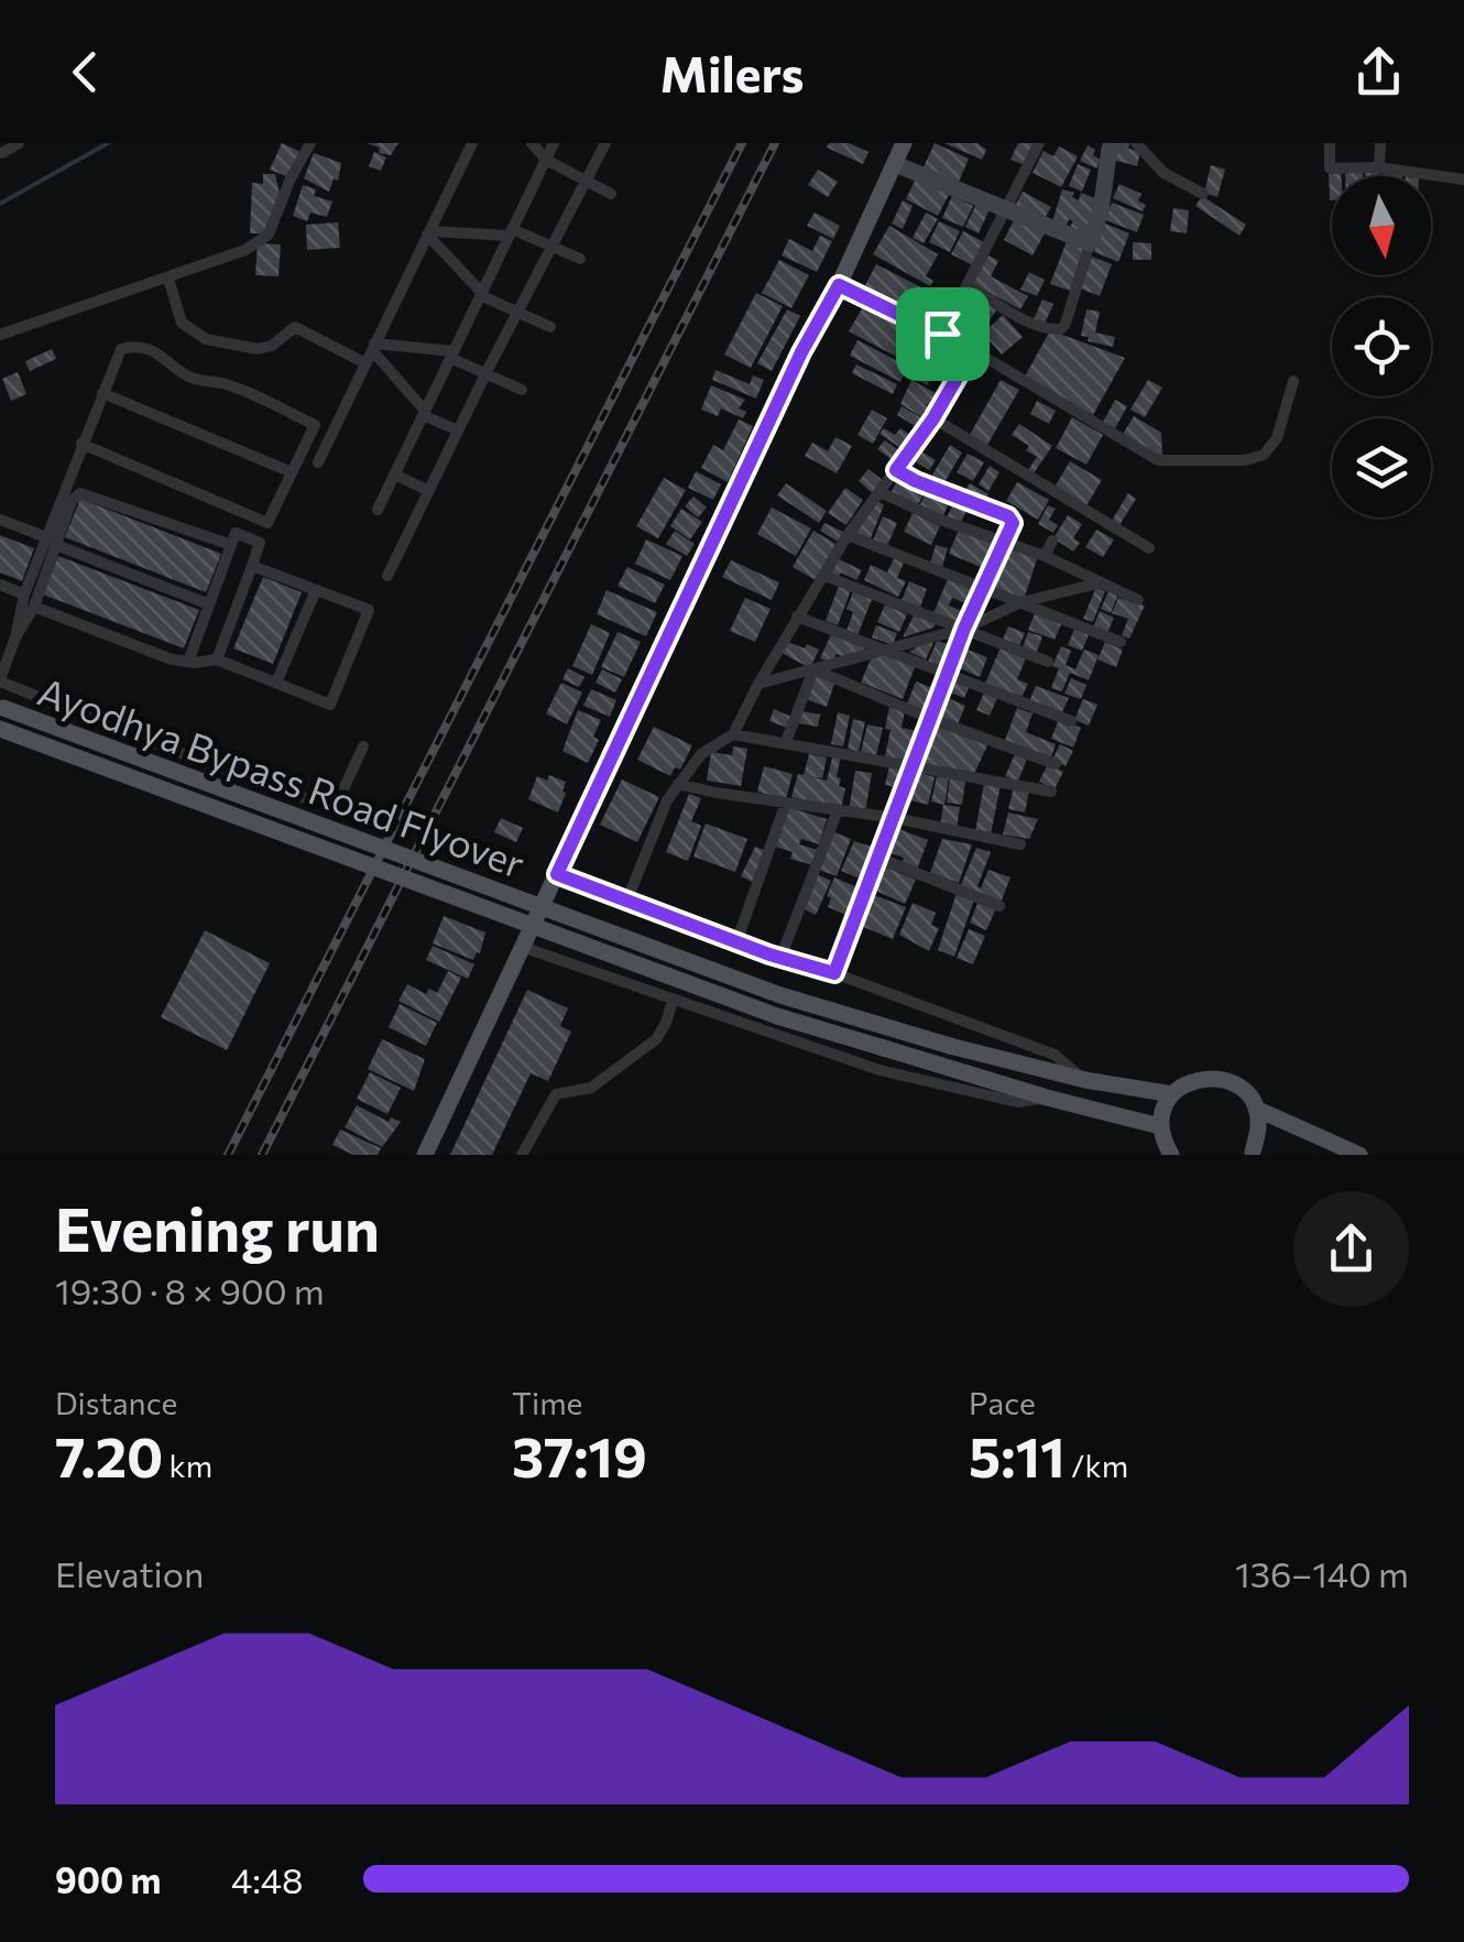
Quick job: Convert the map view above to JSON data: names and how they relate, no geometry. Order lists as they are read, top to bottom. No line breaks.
{"streets":{"main road":["Ayodhya Bypass Road Flyover"]},"north":"bottom","page":{"header":"Milers","heading":["Evening run","19:30 · 8 × 900 m"],"stats":[["Distance","7.20 km"],["Time","37:19"],["Pace","5:11 /km"]],"chart":["Elevation","136–140 m"],"list":[{"name":"900 m","note":"4:48"}]}}
